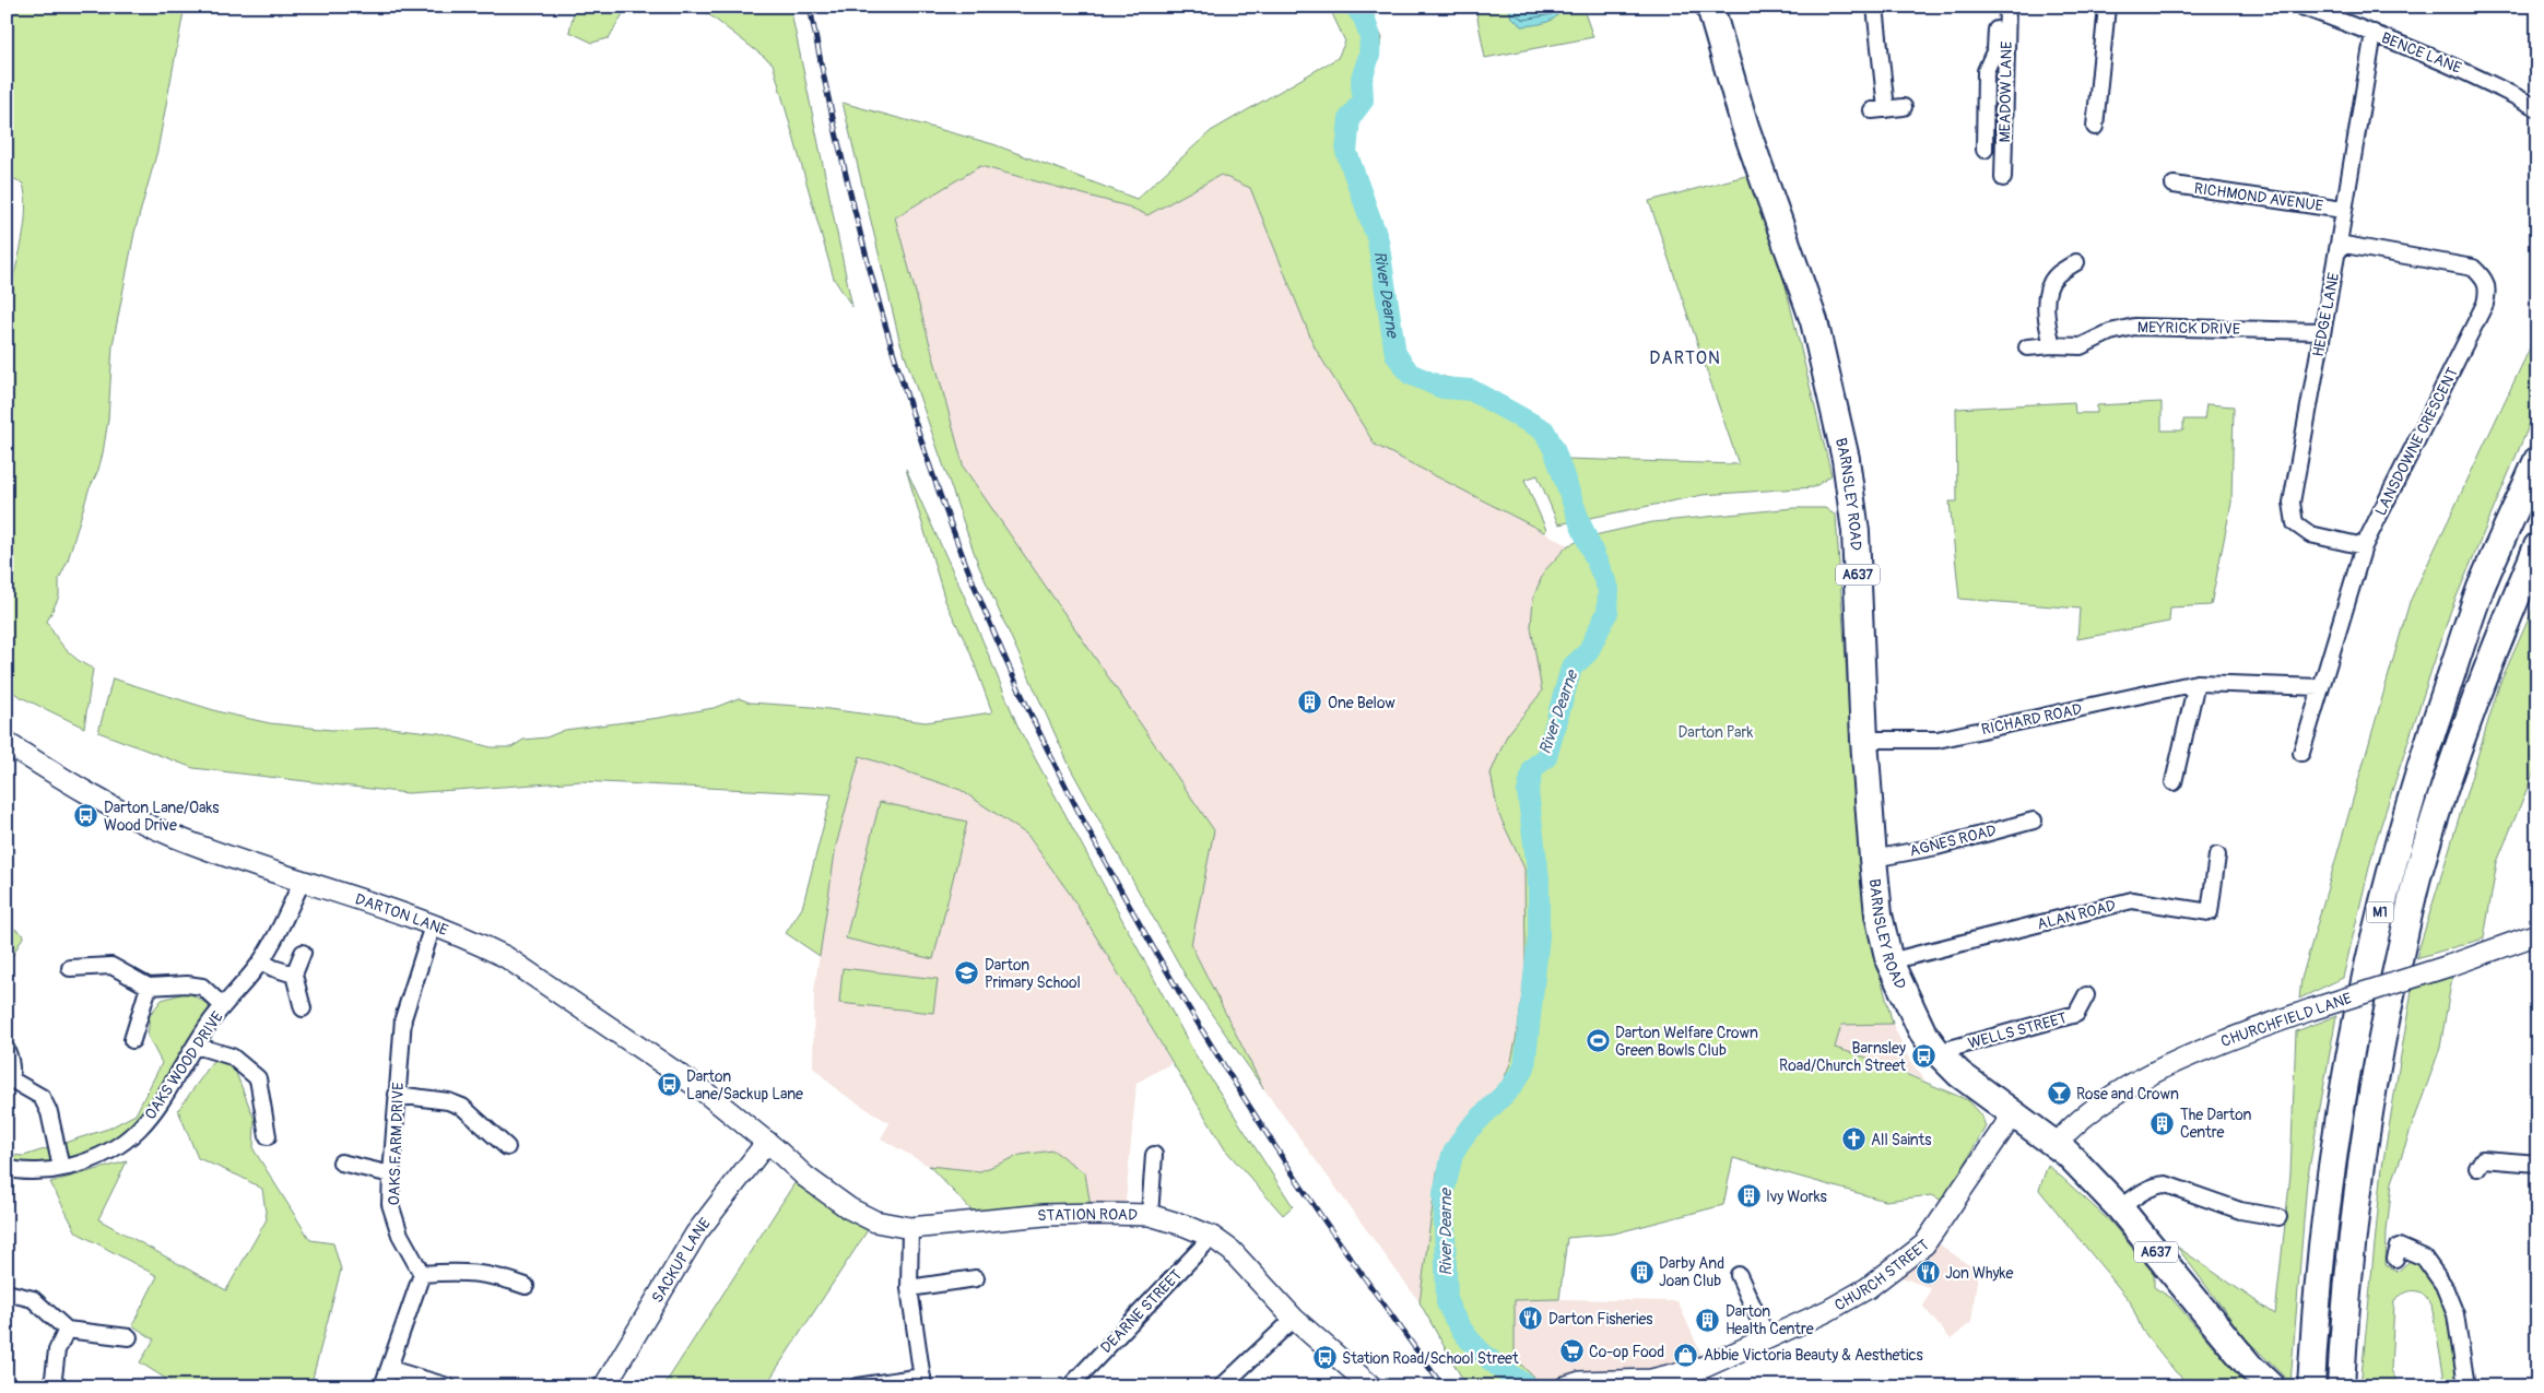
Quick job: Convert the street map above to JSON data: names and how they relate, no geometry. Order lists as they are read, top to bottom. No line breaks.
{"streets":{"highway":["BARNSLEY ROAD","A637","M1"],"main road":["DARTON LANE","CHURCHFIELD LANE","STATION ROAD","SACKUP LANE","CHURCH STREET"],"street":["BENCE LANE","MEADOW LANE","RICHMOND AVENUE","HEDGE LANE","MEYRICK DRIVE","LANSDOWNE CRESCENT","RICHARD ROAD","AGNES ROAD","ALAN ROAD","WELLS STREET","OAKS WOOD DRIVE","OAKS FARM DRIVE","DEARNE STREET"]},"crossings":[["BENCE LANE","HEDGE LANE"],["RICHMOND AVENUE","HEDGE LANE"],["HEDGE LANE","MEYRICK DRIVE"],["HEDGE LANE","LANSDOWNE CRESCENT"],["LANSDOWNE CRESCENT","RICHARD ROAD"],["BARNSLEY ROAD","A637"],["BARNSLEY ROAD","RICHARD ROAD"],["BARNSLEY ROAD","AGNES ROAD"],["BARNSLEY ROAD","ALAN ROAD"],["BARNSLEY ROAD","WELLS STREET"],["BARNSLEY ROAD","CHURCH STREET"],["A637","CHURCHFIELD LANE"],["A637","CHURCH STREET"],["DARTON LANE","OAKS WOOD DRIVE"],["DARTON LANE","OAKS FARM DRIVE"],["DARTON LANE","STATION ROAD"],["DARTON LANE","SACKUP LANE"],["STATION ROAD","SACKUP LANE"],["STATION ROAD","DEARNE STREET"]],"districts":["DARTON"],"water":["River Dearne"],"parks":["Darton Park"],"places":{"building":["One Below","The Darton Centre","Ivy Works","Darby And Joan Club","Darton Health Centre"],"bus stop":["Darton Lane/Oaks Wood Drive","Barnsley Road/Church Street","Darton Lane/Sackup Lane","Station Road/School Street"],"school or university":["Darton Primary School"],"sports":["Darton Welfare Crown Green Bowls Club"],"bar":["Rose and Crown"],"church":["All Saints"],"restaurant":["Jon Whyke","Darton Fisheries"],"supermarket":["Co-op Food"],"shop":["Abbie Victoria Beauty & Aesthetics"]}}
